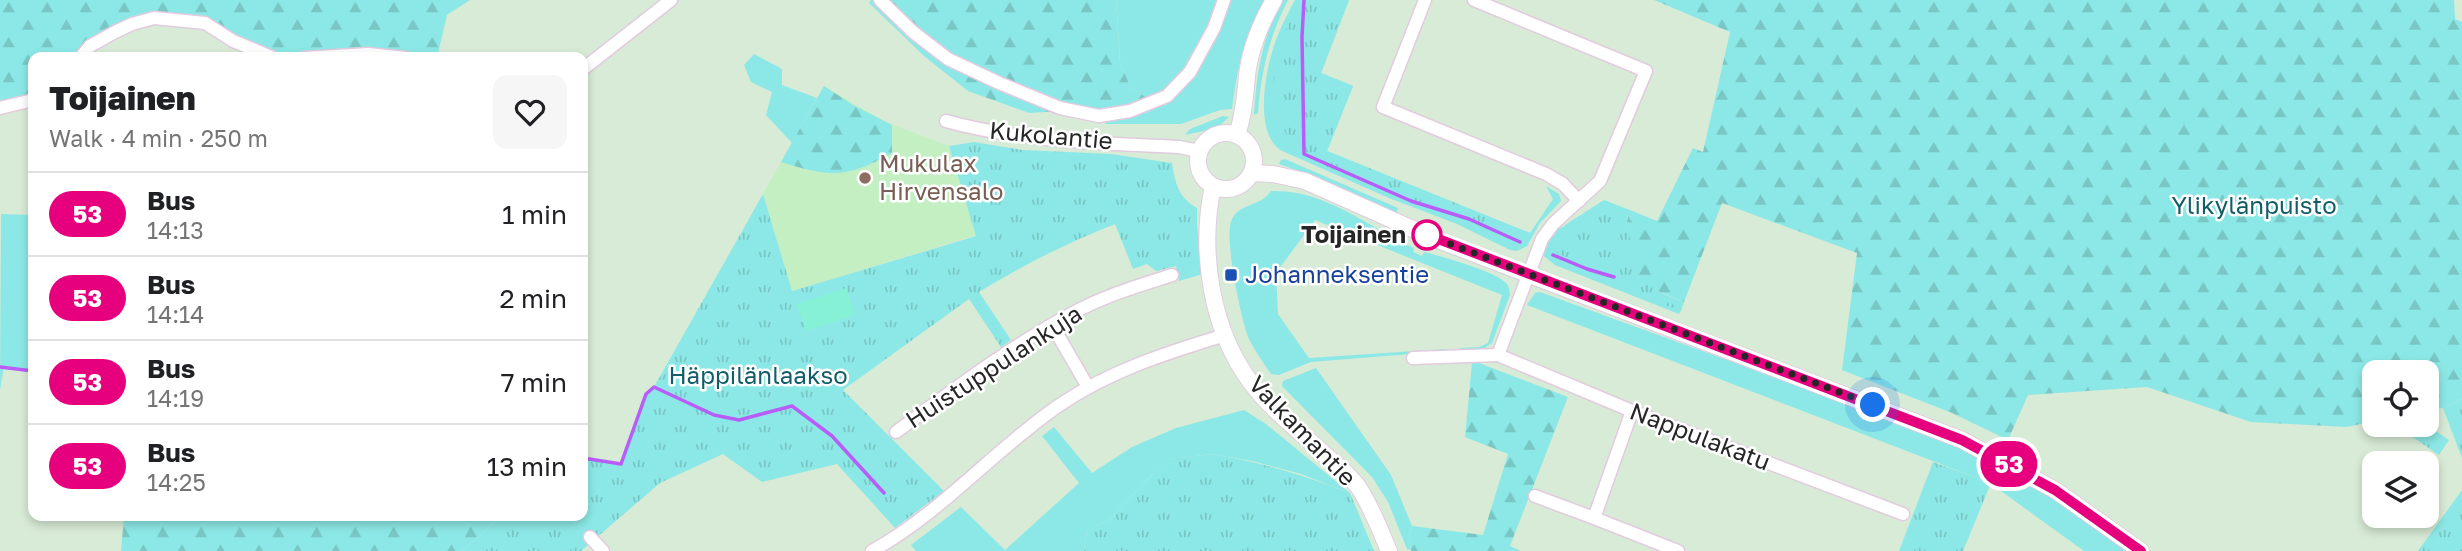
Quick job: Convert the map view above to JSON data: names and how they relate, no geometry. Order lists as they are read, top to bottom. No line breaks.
{"streets":{"street":["Kukolantie","Huistuppulankuja","Valkamantie","Nappulakatu"]},"crossings":[["Kukolantie","Valkamantie"]],"parks":["Ylikylänpuisto","Häppilänlaakso"],"places":{"other":["Mukulax Hirvensalo","Toijainen"],"transit":["Johanneksentie"]},"lines":["bus line 53"],"page":{"on_map":"53","heading":["Toijainen","Walk · 4 min · 250 m"],"list":[{"mark":"53","name":"Bus","note":"14:13","value":"1 min"},{"mark":"53","name":"Bus","note":"14:14","value":"2 min"},{"mark":"53","name":"Bus","note":"14:19","value":"7 min"},{"mark":"53","name":"Bus","note":"14:25","value":"13 min"}]}}
